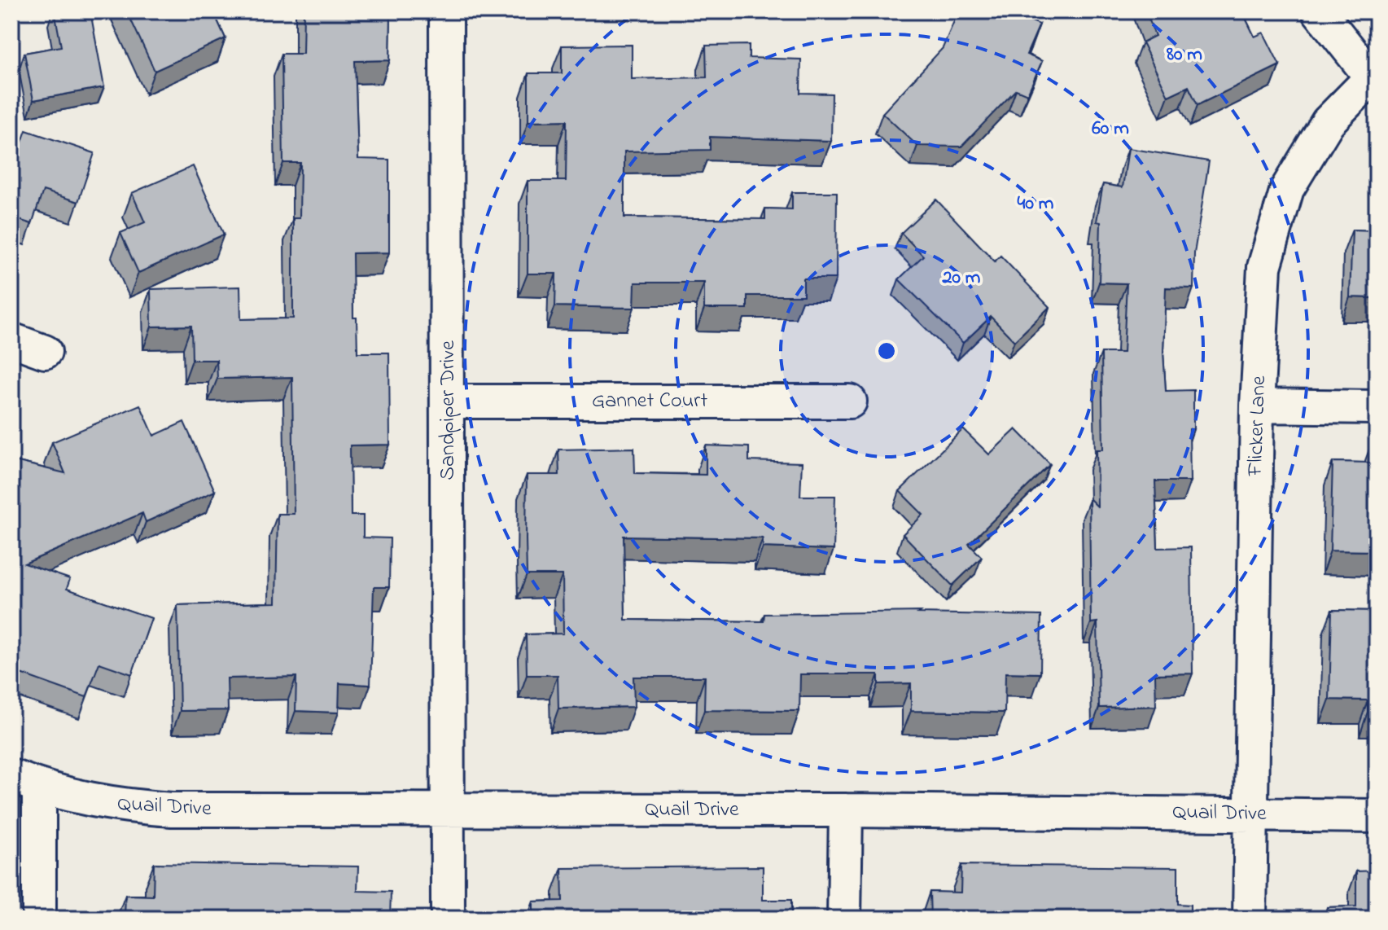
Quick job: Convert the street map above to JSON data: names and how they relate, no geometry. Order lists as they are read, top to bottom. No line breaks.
{"streets":{"street":["Gannet Court","Sandpiper Drive","Flicker Lane","Quail Drive"]},"crossings":[["Gannet Court","Sandpiper Drive"],["Sandpiper Drive","Quail Drive"],["Flicker Lane","Quail Drive"]],"rings":["80 m","60 m","40 m","20 m"]}
